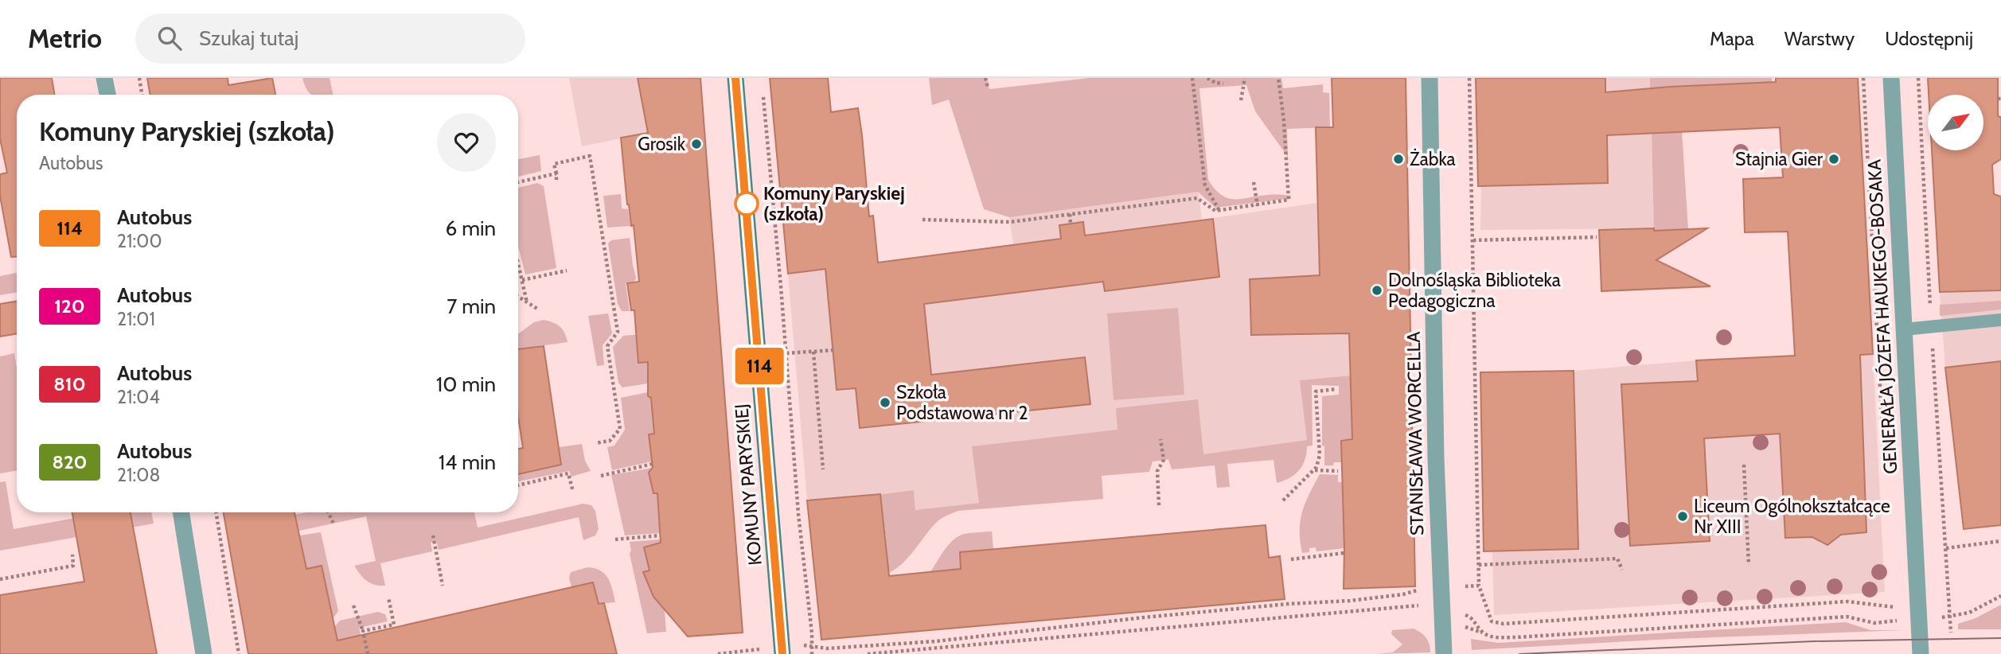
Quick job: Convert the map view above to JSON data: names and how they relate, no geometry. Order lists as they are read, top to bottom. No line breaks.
{"streets":{"street":["GENERAŁA JÓZEFA HAUKEGO-BOSAKA","STANISŁAWA WORCELLA","KOMUNY PARYSKIEJ"]},"places":["Grosik","Żabka","Stajnia Gier","Komuny Paryskiej (szkoła)","Dolnośląska Biblioteka Pedagogiczna","Szkoła Podstawowa nr 2","Liceum Ogólnokształcące Nr XIII"],"lines":["bus line 114"],"north":"top right","page":{"header":"Metrio","search":"Szukaj tutaj","nav":["Mapa","Warstwy","Udostępnij"],"on_map":"114","heading":["Komuny Paryskiej (szkoła)","Autobus"],"list":[{"mark":"114","name":"Autobus","note":"21:00","value":"6 min"},{"mark":"120","name":"Autobus","note":"21:01","value":"7 min"},{"mark":"810","name":"Autobus","note":"21:04","value":"10 min"},{"mark":"820","name":"Autobus","note":"21:08","value":"14 min"}]}}
